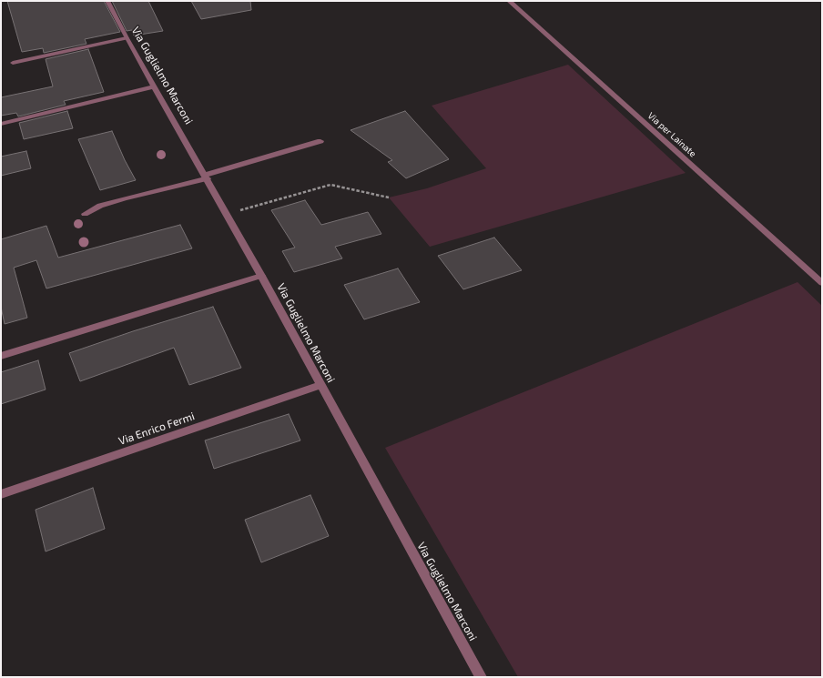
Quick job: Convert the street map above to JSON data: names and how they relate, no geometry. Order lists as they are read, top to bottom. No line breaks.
{"streets":{"street":["Via Guglielmo Marconi","Via per Lainate","Via Enrico Fermi"]},"crossings":[["Via Guglielmo Marconi","Via Enrico Fermi"]]}
